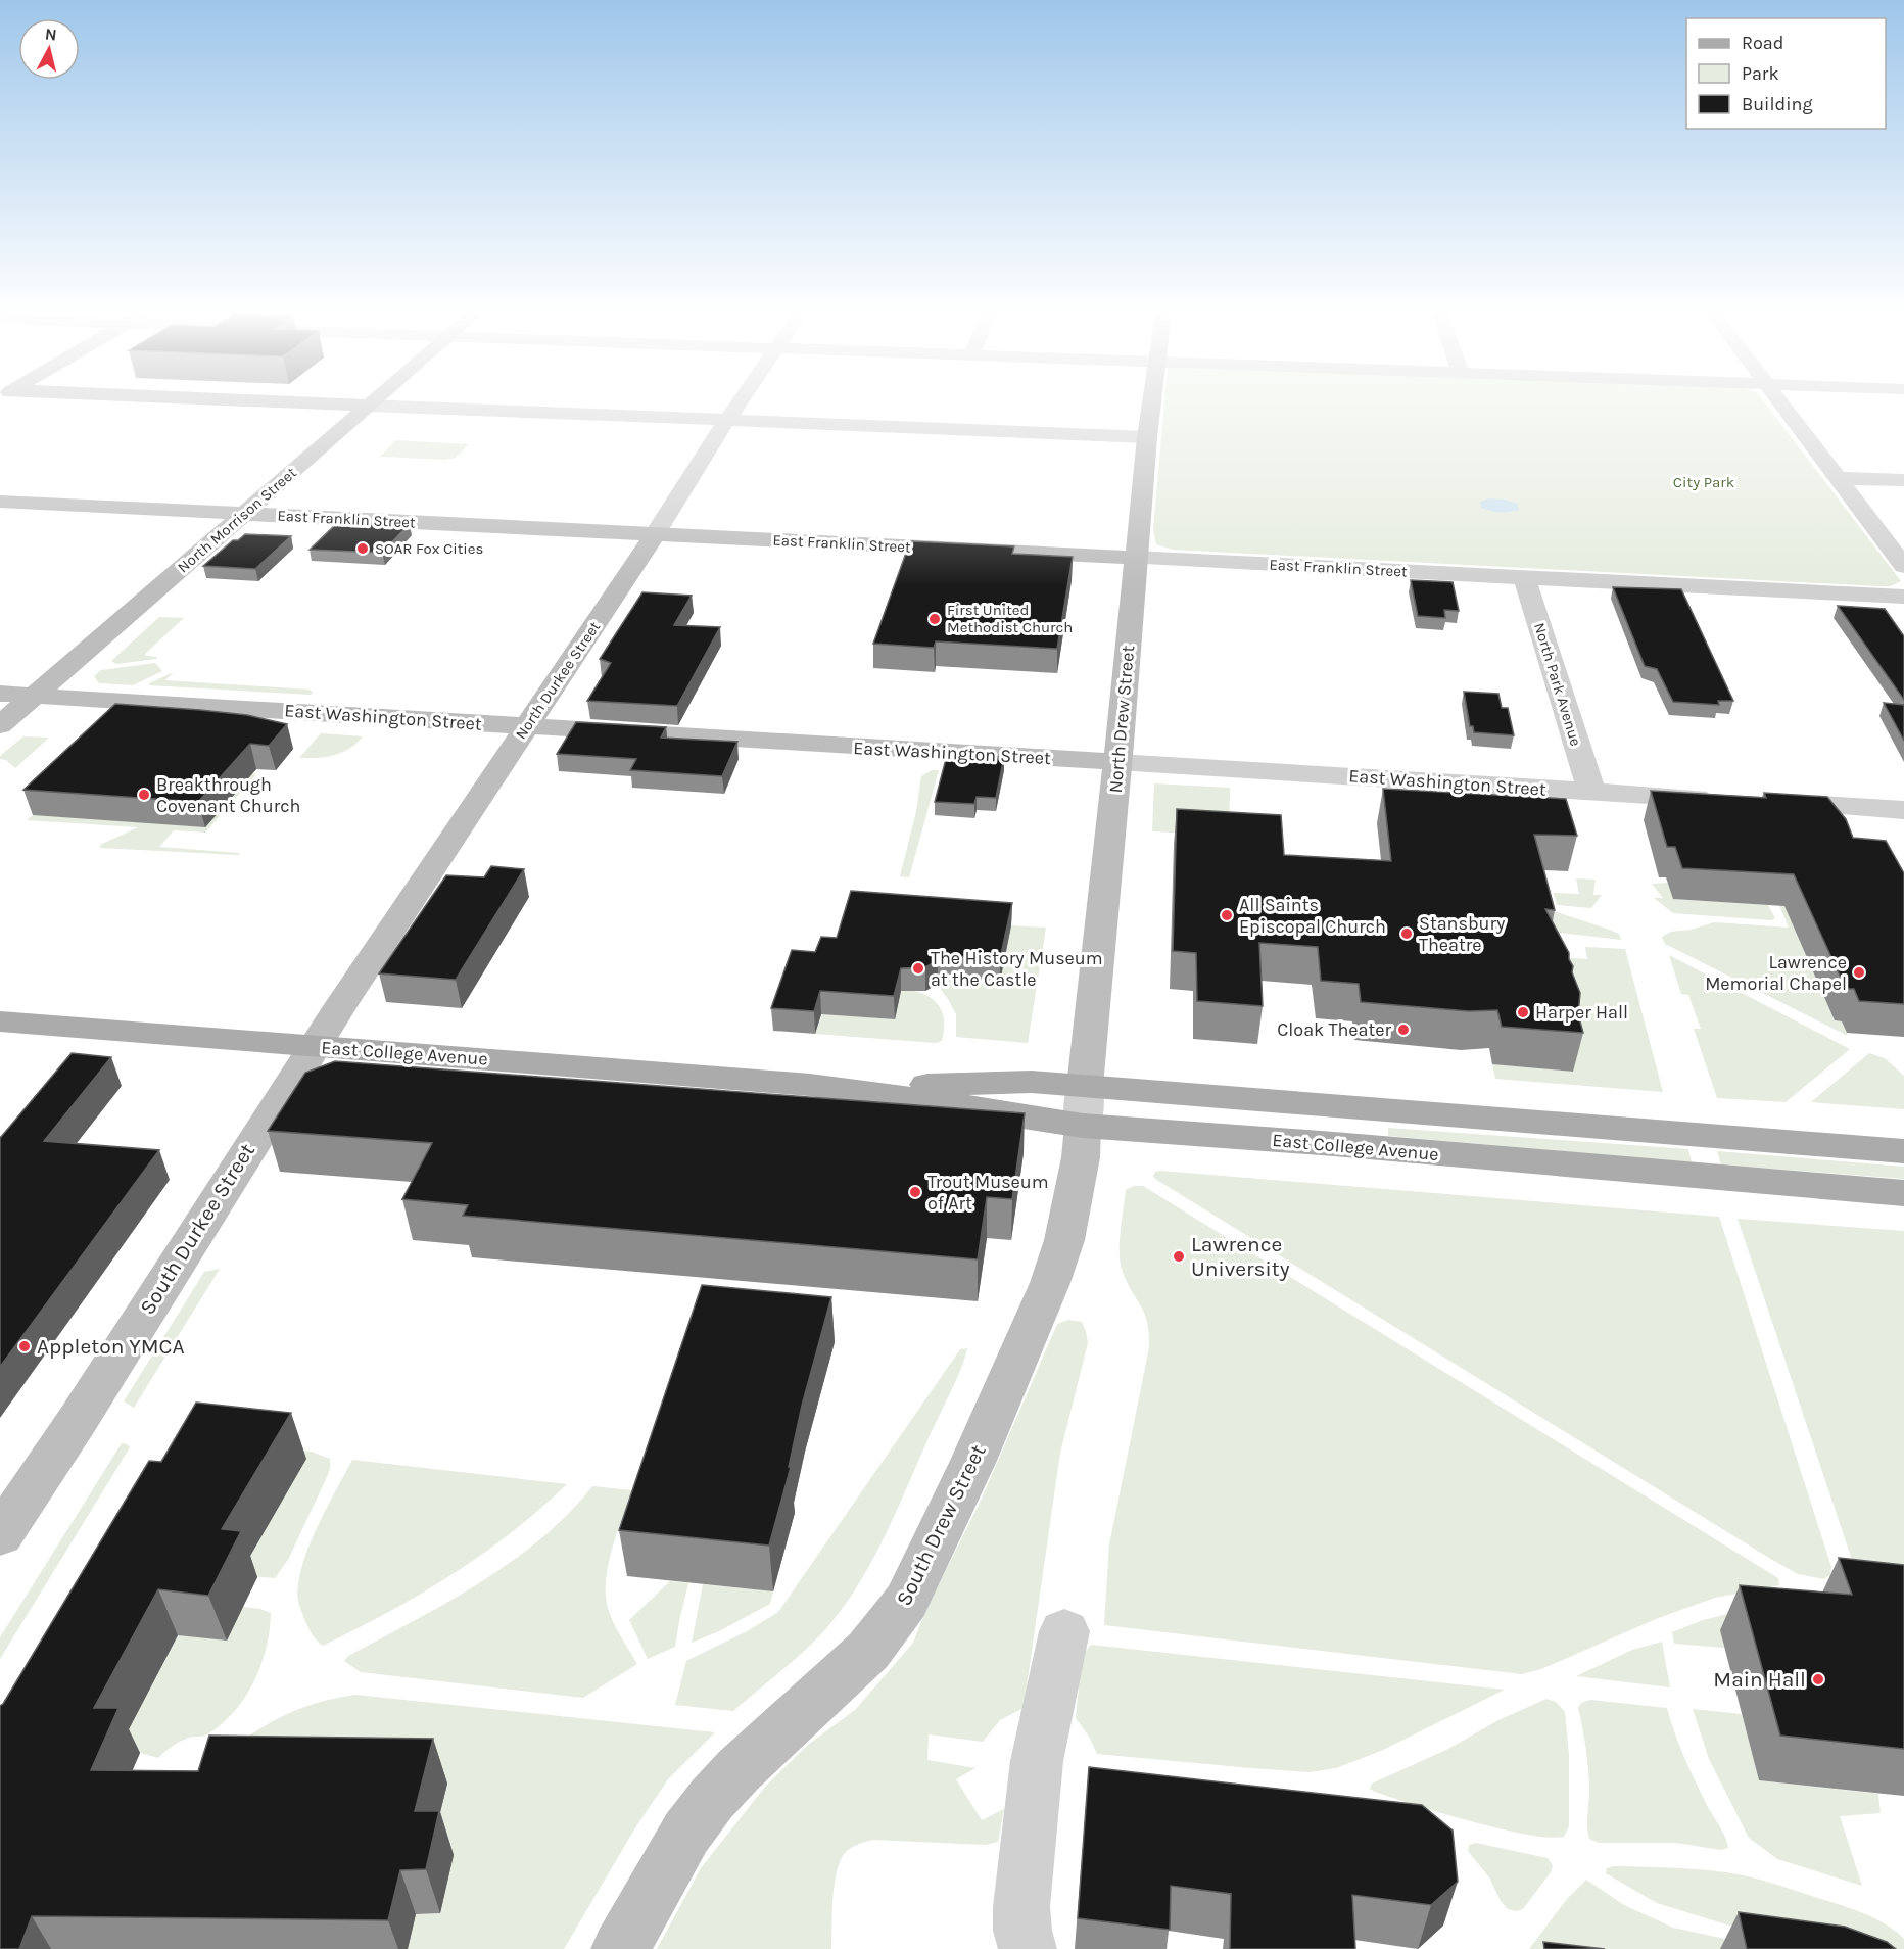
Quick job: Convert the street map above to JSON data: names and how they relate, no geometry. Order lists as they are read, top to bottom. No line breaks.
{"streets":{"main road":["East College Avenue"],"street":["East Franklin Street","North Morrison Street","North Durkee Street","North Park Avenue","East Washington Street","North Drew Street","South Durkee Street","South Drew Street"]},"crossings":[["East Franklin Street","North Morrison Street"],["East Franklin Street","North Durkee Street"],["East Franklin Street","North Park Avenue"],["East Franklin Street","North Drew Street"],["North Morrison Street","East Washington Street"],["North Durkee Street","East Washington Street"],["North Durkee Street","East College Avenue"],["North Durkee Street","South Durkee Street"],["North Park Avenue","East Washington Street"],["East Washington Street","North Drew Street"],["North Drew Street","East College Avenue"],["North Drew Street","South Drew Street"],["East College Avenue","South Durkee Street"],["East College Avenue","South Drew Street"]],"parks":["City Park"],"places":["SOAR Fox Cities","First United Methodist Church","Breakthrough Covenant Church","All Saints Episcopal Church","Stansbury Theatre","The History Museum at the Castle","Lawrence Memorial Chapel","Harper Hall","Cloak Theater","Trout Museum of Art","Lawrence University","Appleton YMCA","Main Hall"],"legend":["Road","Park","Building"],"north":"top"}
